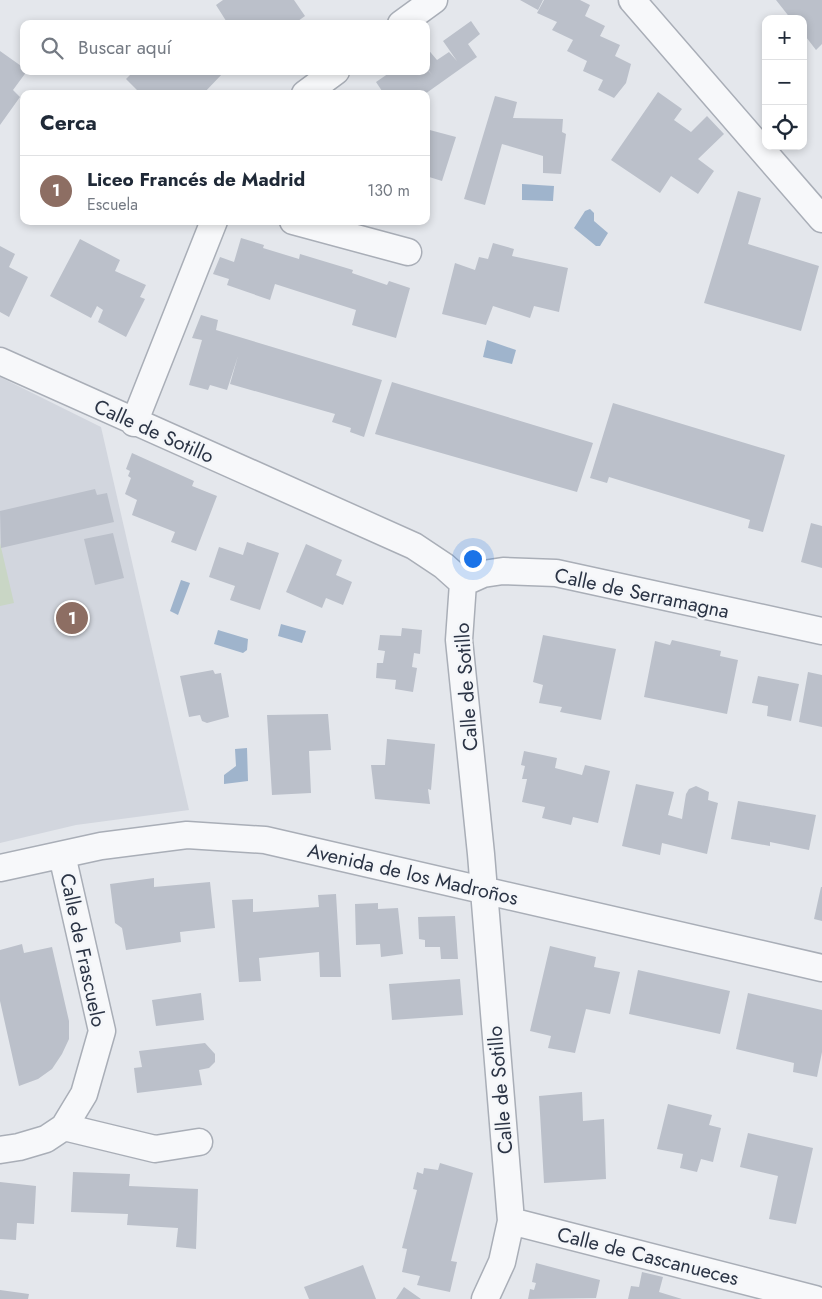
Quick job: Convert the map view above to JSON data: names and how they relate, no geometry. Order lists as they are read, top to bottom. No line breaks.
{"streets":{"street":["Calle de Sotillo","Calle de Serramagna","Avenida de los Madroños","Calle de Frascuelo","Calle de Cascanueces"]},"crossings":[["Calle de Sotillo","Calle de Serramagna"],["Calle de Sotillo","Avenida de los Madroños"],["Calle de Sotillo","Calle de Cascanueces"],["Avenida de los Madroños","Calle de Frascuelo"]],"page":{"map_buttons":["+","−"],"search":"Buscar aquí","heading":"Cerca","list":[{"mark":"1","name":"Liceo Francés de Madrid","note":"Escuela","value":"130 m"}],"pins":"1"}}
